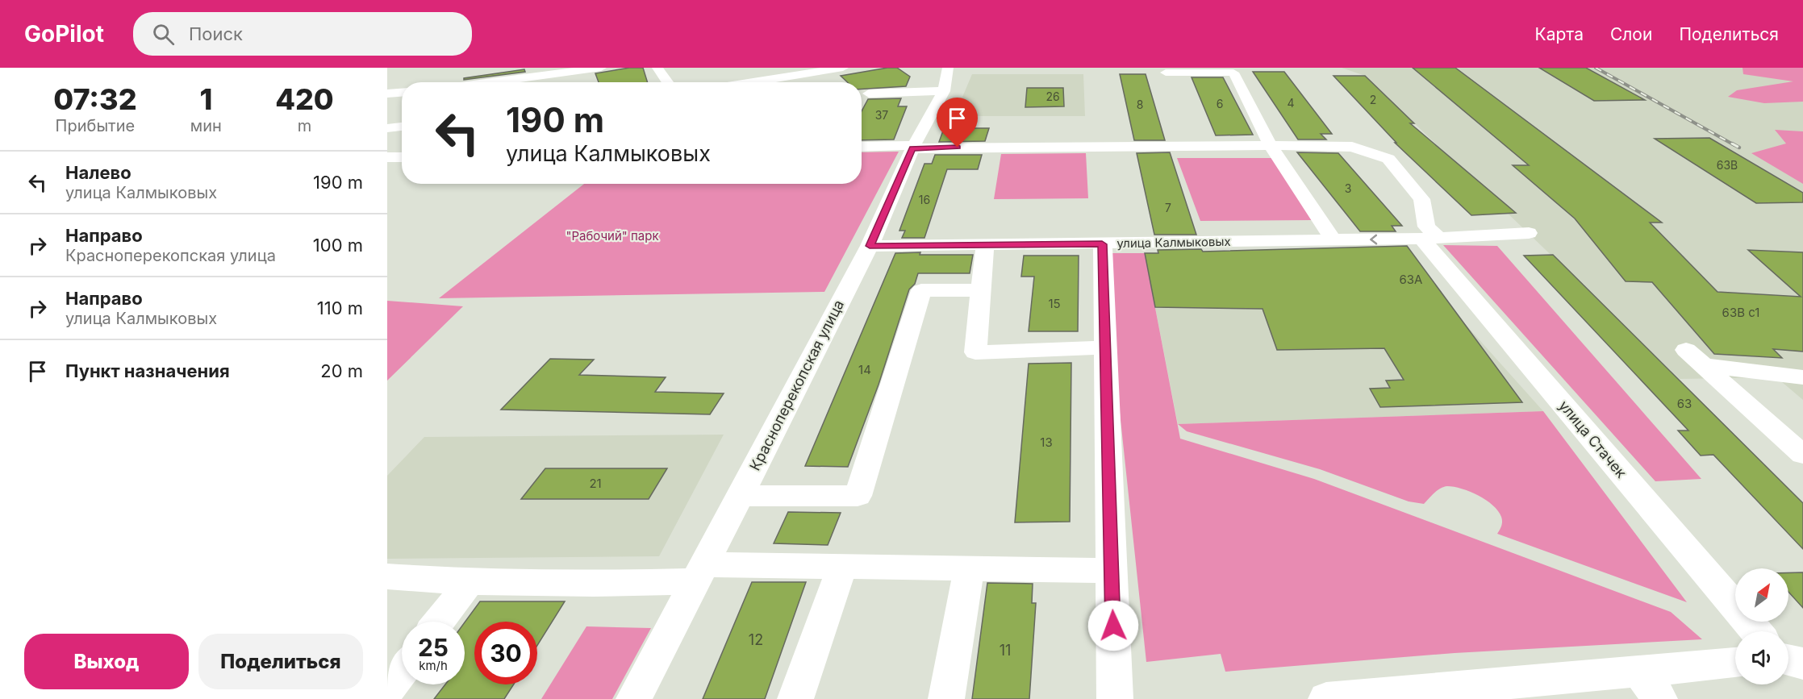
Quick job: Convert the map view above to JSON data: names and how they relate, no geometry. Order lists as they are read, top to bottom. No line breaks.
{"streets":{"street":["улица Калмыковых","Красноперекопская улица","улица Стачек"]},"crossings":[["улица Калмыковых","Красноперекопская улица"],["улица Калмыковых","улица Стачек"]],"parks":["\"Рабочий\" парк"],"house_numbers":["26","2","4","6","8","37","63В","3","16","7","63А","15","63В с1","14","63","13","21","12","11"],"north":"top right","page":{"header":"GoPilot","search":"Поиск","nav":["Карта","Слои","Поделиться"],"eta":["07:32","Прибытие","1","мин","420","m"],"turn":["190 m","улица Калмыковых"],"list":[{"name":"Налево","note":"улица Калмыковых","value":"190 m"},{"name":"Направо","note":"Красноперекопская улица","value":"100 m"},{"name":"Направо","note":"улица Калмыковых","value":"110 m"},{"name":"Пункт назначения","value":"20 m"}],"speed":"25 km/h","limit":"30","buttons":["Выход","Поделиться"]}}
